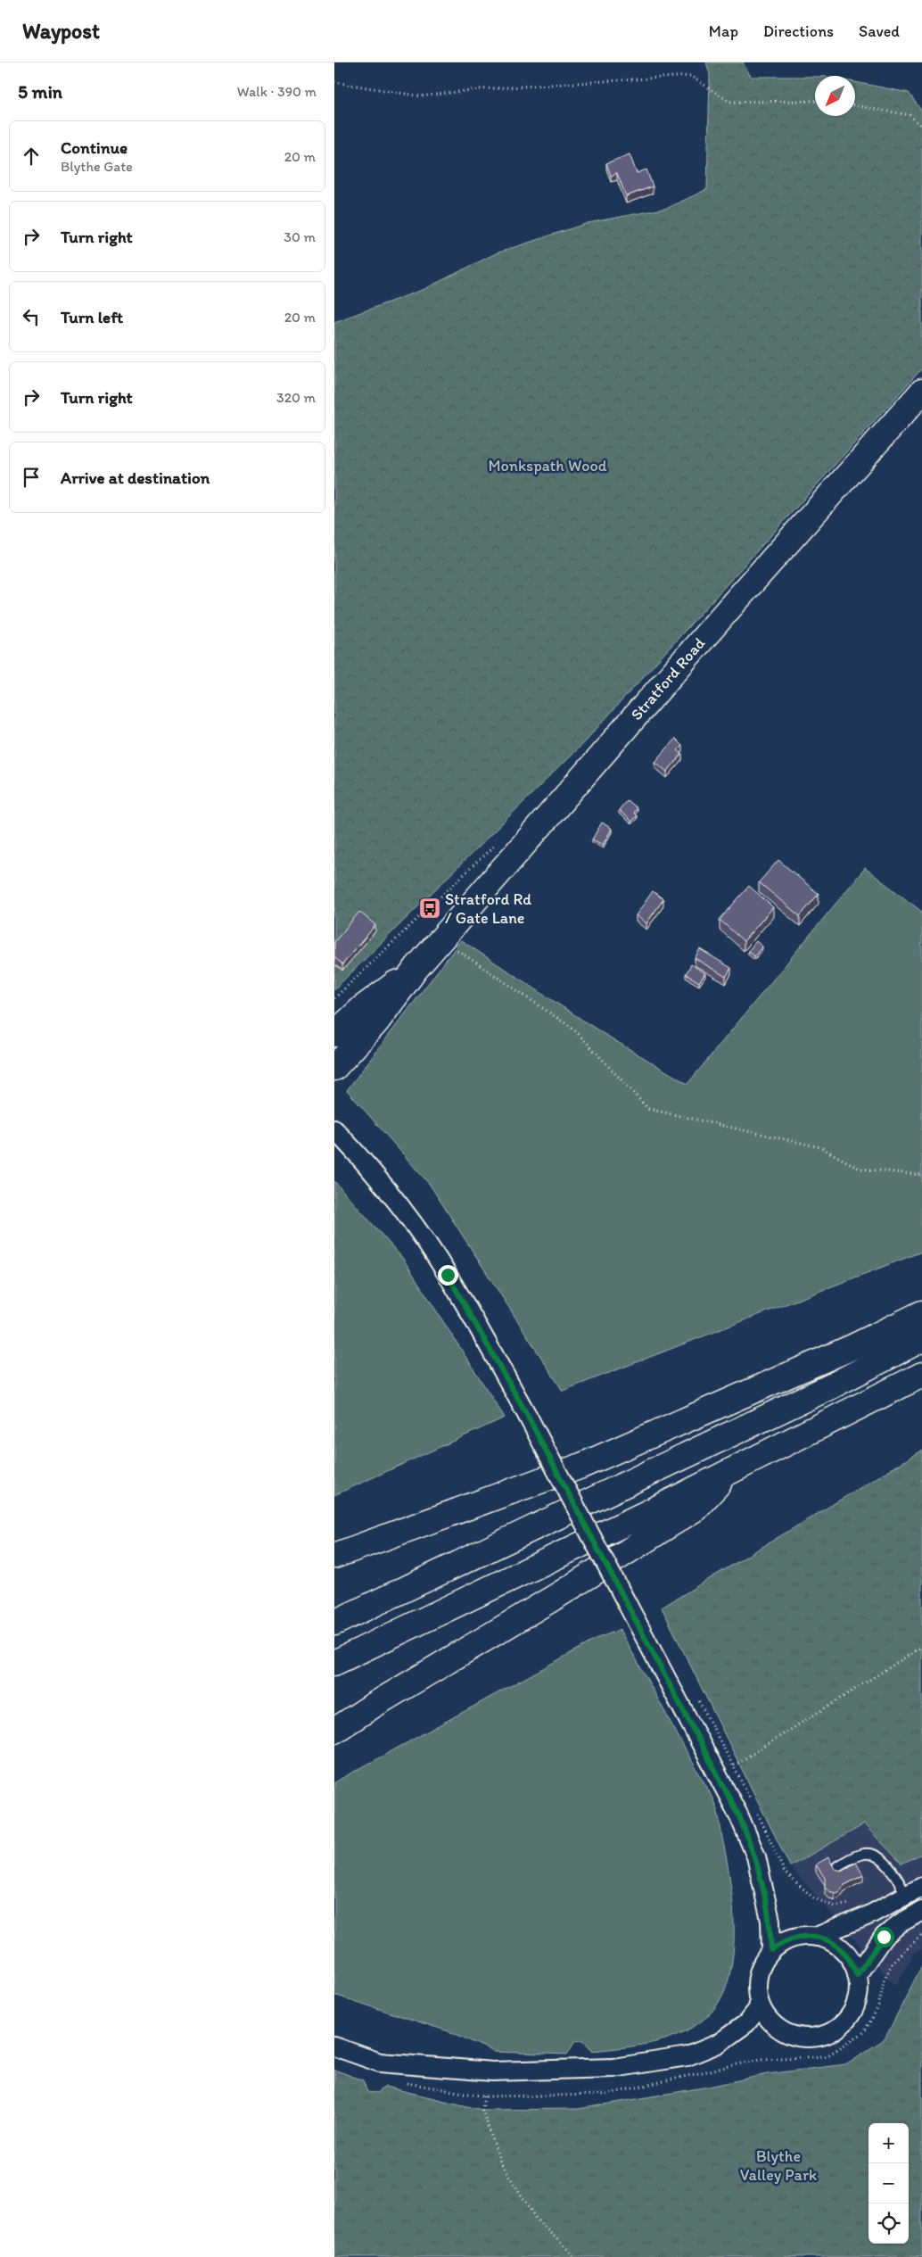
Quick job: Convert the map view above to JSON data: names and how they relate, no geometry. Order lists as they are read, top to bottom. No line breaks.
{"streets":{"main road":["Stratford Road"]},"parks":["Monkspath Wood","Blythe Valley Park"],"places":{"bus stop":["Stratford Rd / Gate Lane"]},"north":"bottom left","page":{"header":"Waypost","nav":["Map","Directions","Saved"],"heading":["5 min","Walk · 390 m"],"list":[["Continue","Blythe Gate","20 m"],["Turn right","30 m"],["Turn left","20 m"],["Turn right","320 m"],"Arrive at destination"],"map_buttons":["+","−"]}}
